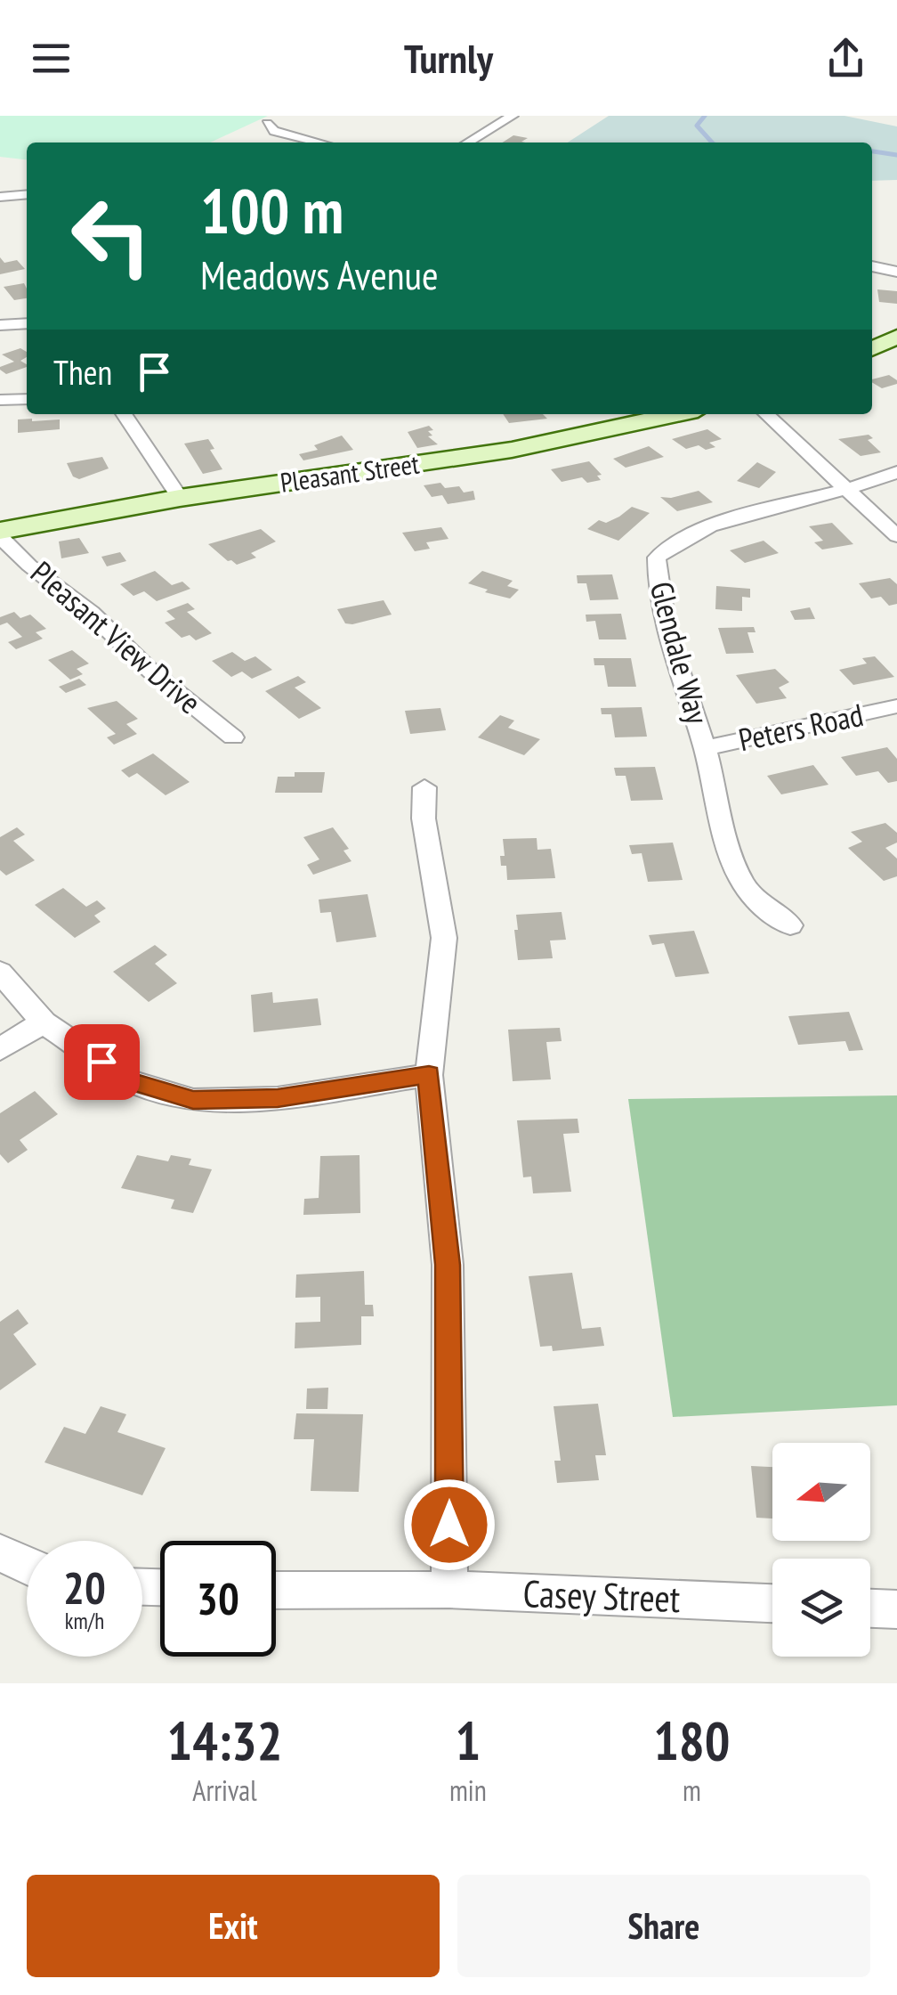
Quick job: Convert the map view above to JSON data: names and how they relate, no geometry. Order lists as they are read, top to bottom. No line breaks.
{"streets":{"main road":["Pleasant Street"],"street":["Pleasant View Drive","Glendale Way","Peters Road","Casey Street"]},"crossings":[["Pleasant Street","Pleasant View Drive"],["Glendale Way","Peters Road"]],"north":"left","page":{"header":"Turnly","turn":["100 m","Meadows Avenue"],"then":"Then","speed":"20 km/h","limit":"30","eta":["14:32","Arrival","1","min","180","m"],"buttons":["Exit","Share"]}}
